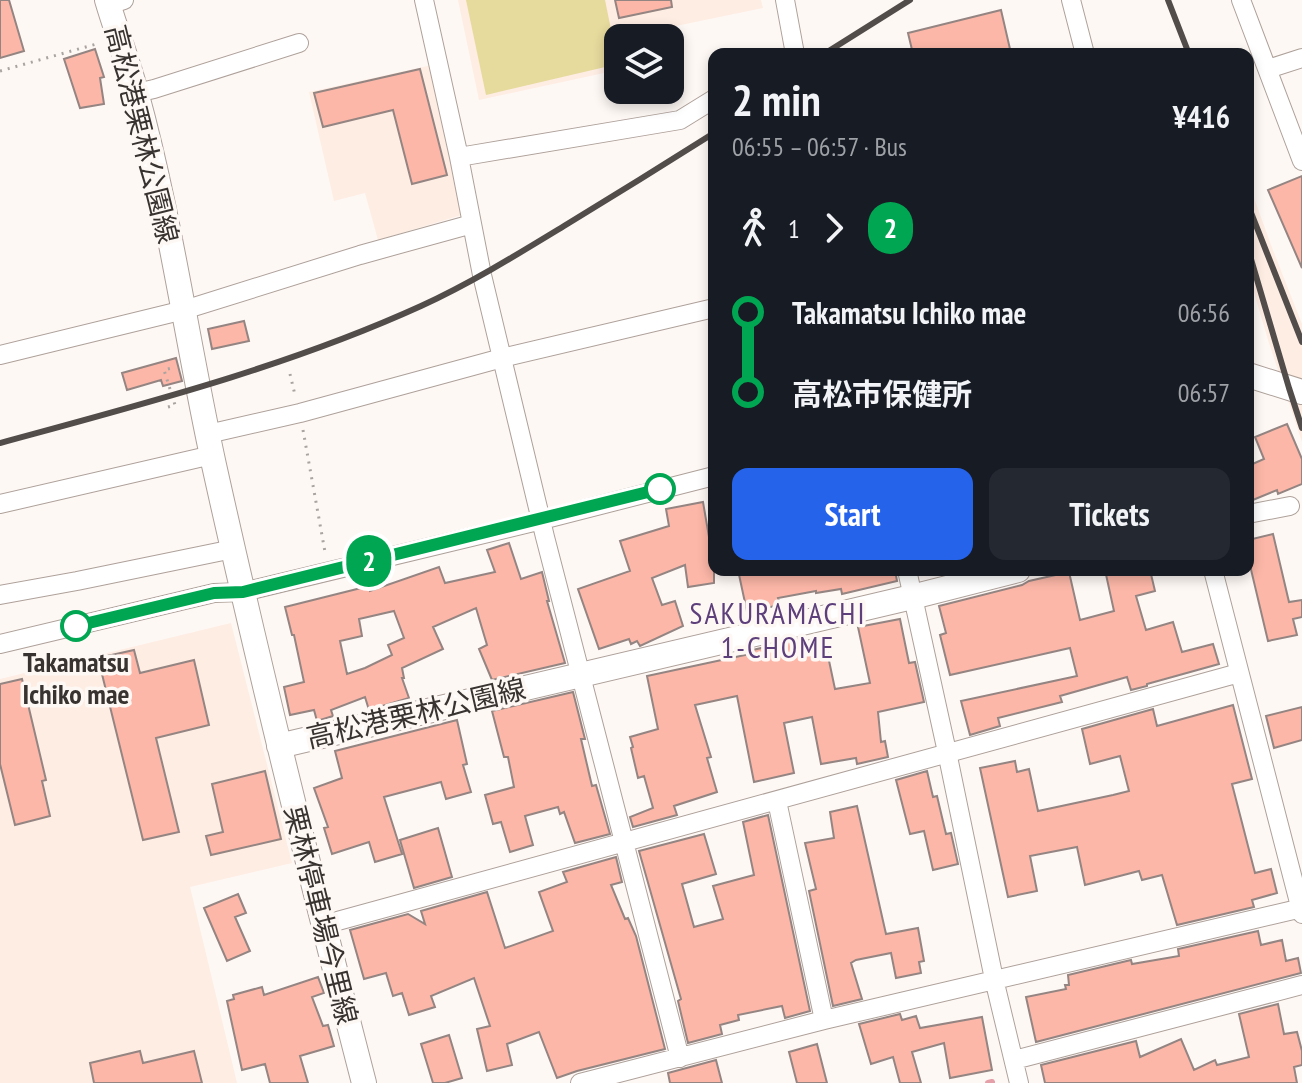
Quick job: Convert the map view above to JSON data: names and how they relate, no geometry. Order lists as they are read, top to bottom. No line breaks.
{"streets":{"main road":["高松港栗林公園線","栗林停車場今里線"]},"crossings":[["高松港栗林公園線","栗林停車場今里線"]],"districts":["SAKURAMACHI 1-CHOME"],"places":["Takamatsu Ichiko mae"],"lines":["bus line 2"],"page":{"on_map":"2","heading":["2 min","06:55 – 06:57 · Bus","¥416"],"legs":["1","2"],"list":[{"name":"Takamatsu Ichiko mae","value":"06:56"},{"name":"高松市保健所","value":"06:57"}],"buttons":["Start","Tickets"]}}
